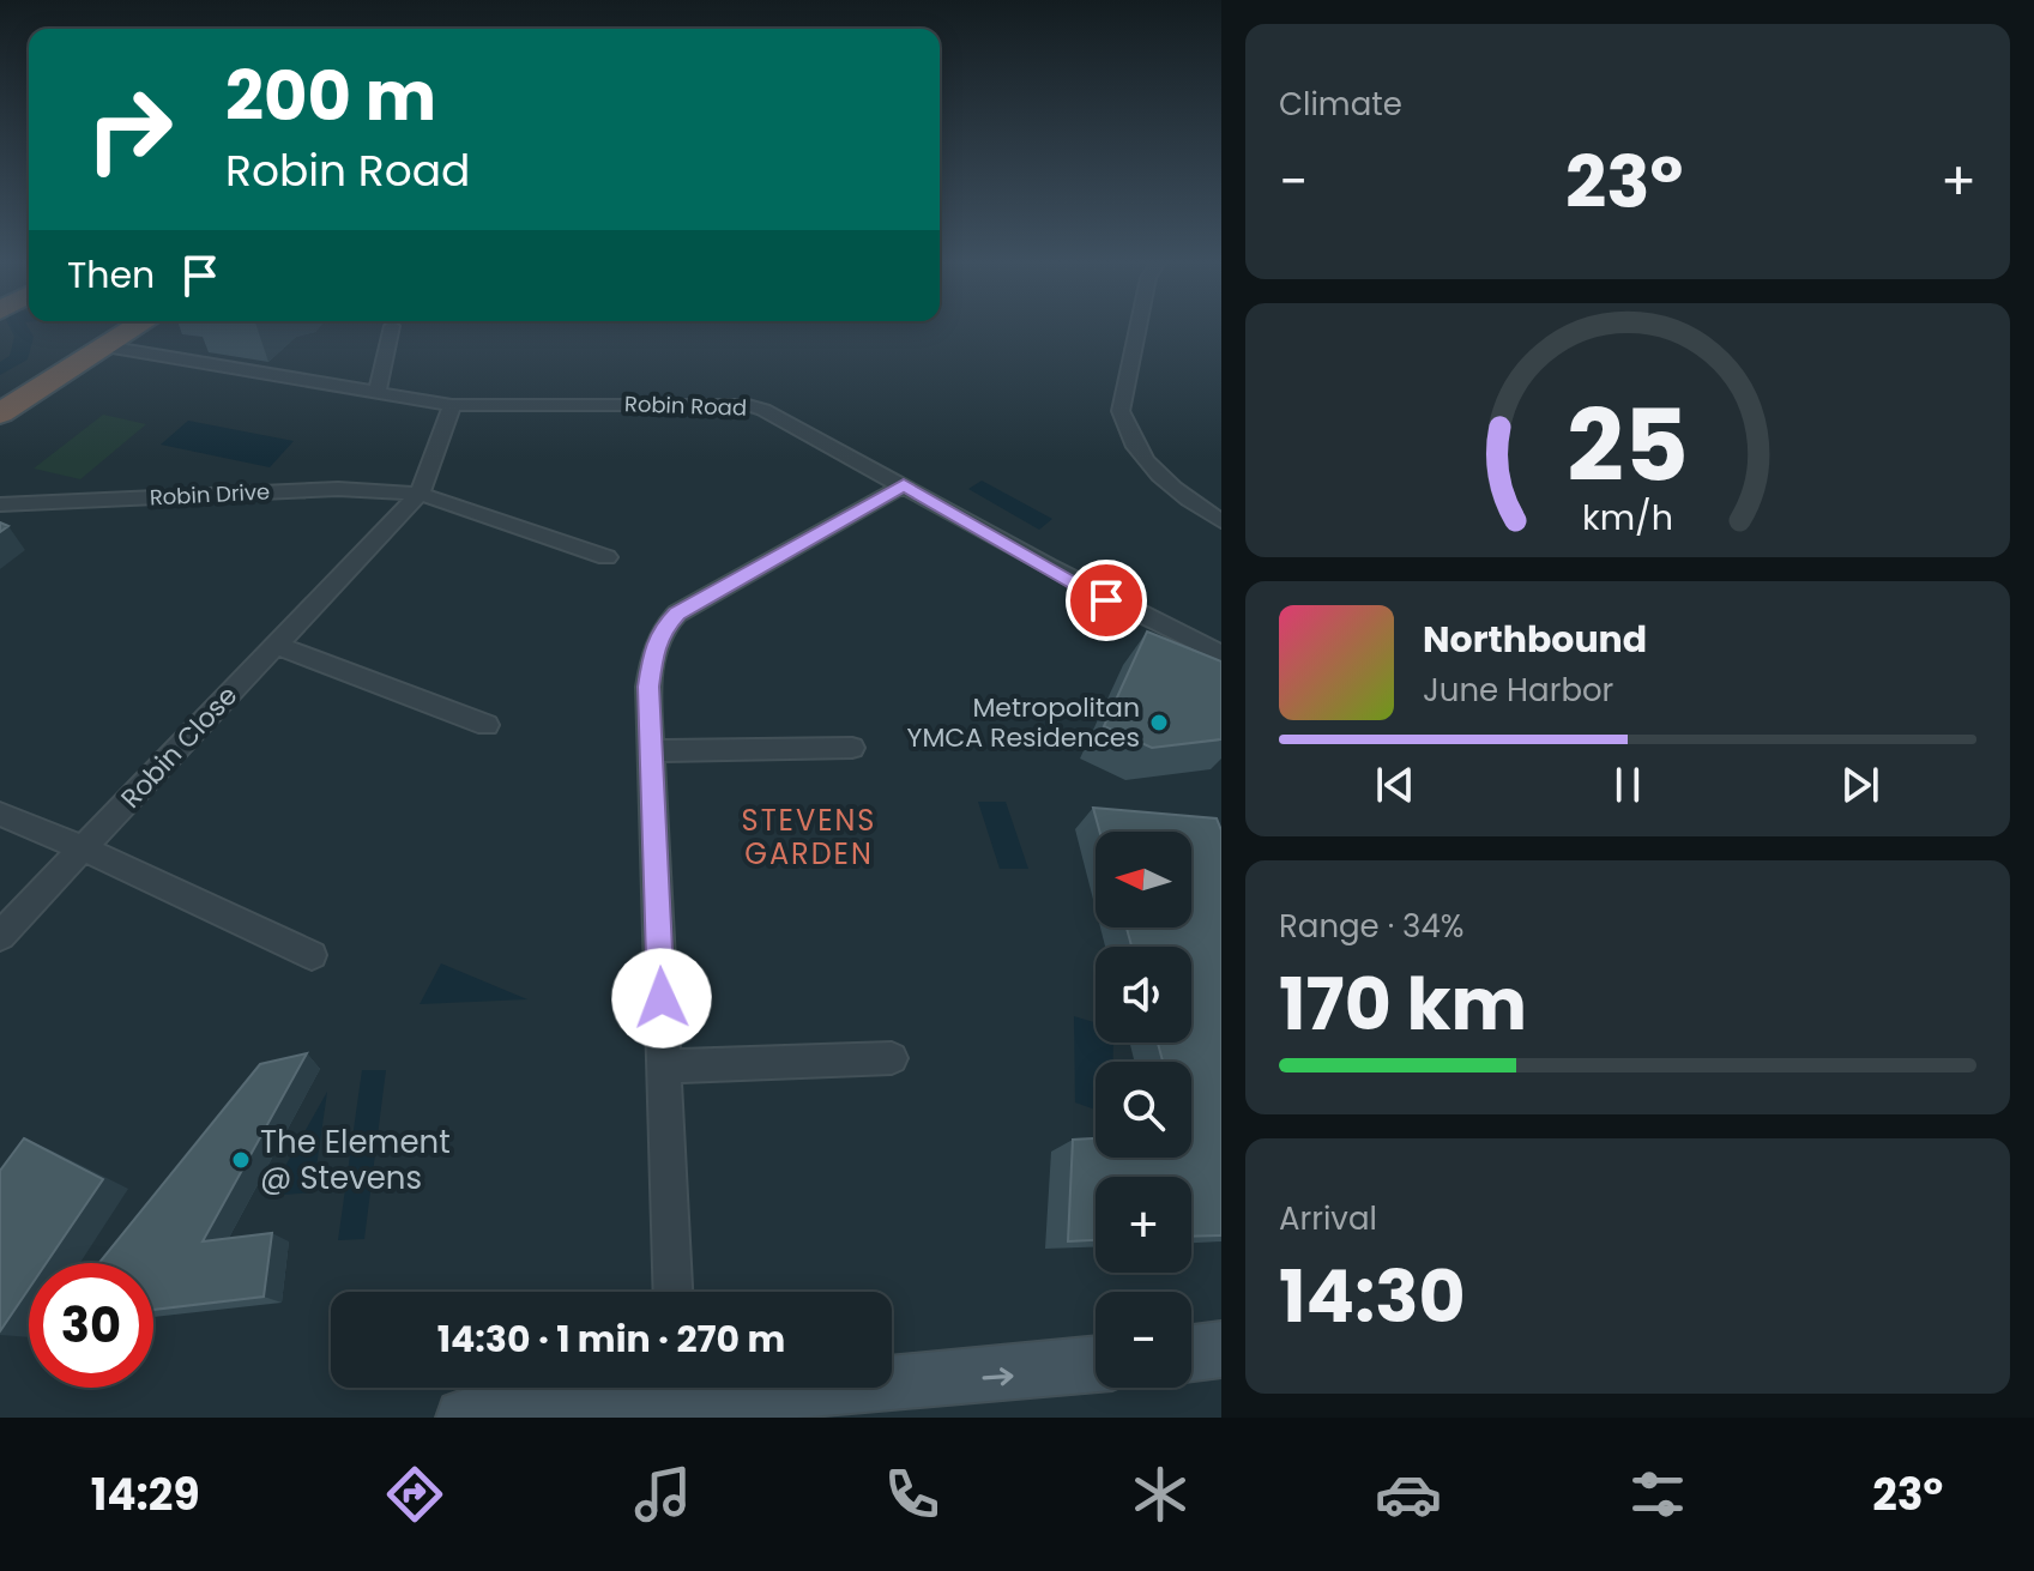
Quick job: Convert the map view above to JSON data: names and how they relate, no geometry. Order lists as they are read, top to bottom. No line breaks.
{"streets":{"street":["Robin Road","Robin Drive","Robin Close"]},"crossings":[["Robin Road","Robin Close"],["Robin Drive","Robin Close"]],"districts":["STEVENS GARDEN"],"places":["Metropolitan YMCA Residences","The Element @ Stevens"],"north":"left","page":{"tile":["Climate",["Range · 34%","170 km"],["Arrival","14:30"]],"turn":["200 m","Robin Road"],"heat":["−","23°","+"],"then":"Then","song":["Northbound","June Harbor"],"map_buttons":["+","−"],"limit":"30","trip":"14:30 · 1 min · 270 m","tabs":["14:29","23°"],"gauge":["25","km/h"]}}
